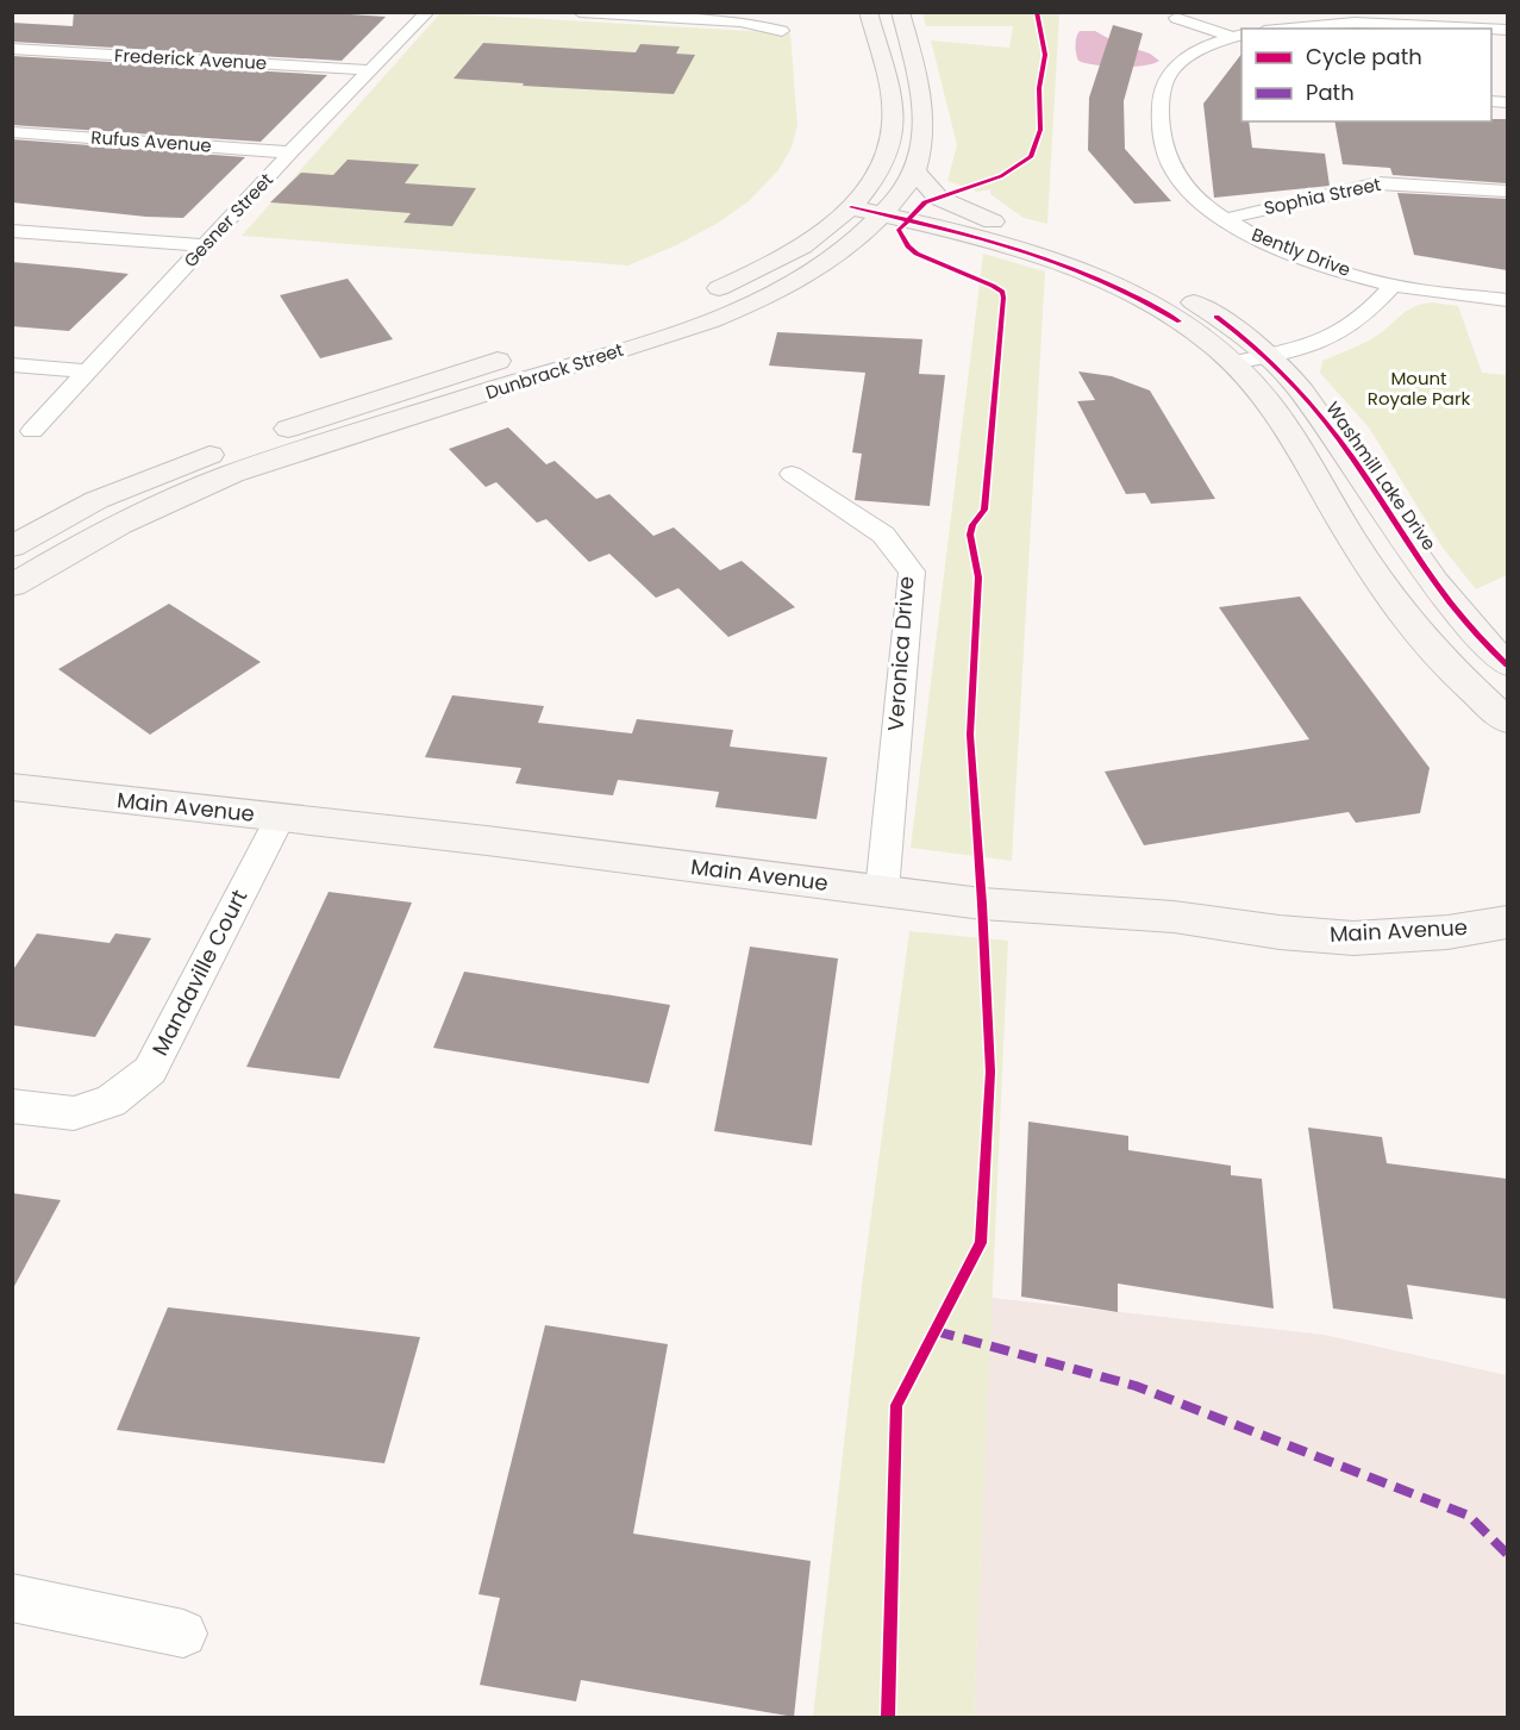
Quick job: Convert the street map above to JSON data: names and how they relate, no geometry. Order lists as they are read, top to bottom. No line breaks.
{"streets":{"main road":["Dunbrack Street","Washmill Lake Drive","Main Avenue"],"street":["Frederick Avenue","Rufus Avenue","Sophia Street","Gesner Street","Bently Drive","Veronica Drive","Mandaville Court"]},"crossings":[["Frederick Avenue","Gesner Street"],["Rufus Avenue","Gesner Street"],["Sophia Street","Bently Drive"],["Dunbrack Street","Washmill Lake Drive"],["Veronica Drive","Main Avenue"],["Main Avenue","Mandaville Court"]],"parks":["Mount Royale Park"],"legend":["Cycle path","Path"]}
